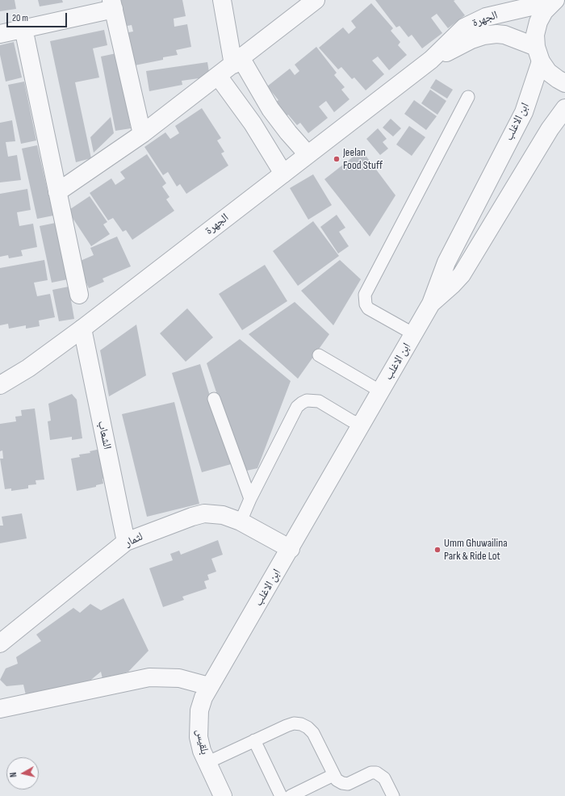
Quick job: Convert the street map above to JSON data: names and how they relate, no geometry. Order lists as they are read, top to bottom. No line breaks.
{"streets":{"street":["الجهرة","ابن الاغلب","الشعاب","لثمار","بلقيس"]},"crossings":[["الجهرة","ابن الاغلب"],["الجهرة","الشعاب"],["ابن الاغلب","لثمار"],["ابن الاغلب","بلقيس"],["الشعاب","لثمار"]],"places":["Jeelan Food Stuff","Umm Ghuwailina Park & Ride Lot"],"scale_bar":"20 m","north":"left"}
